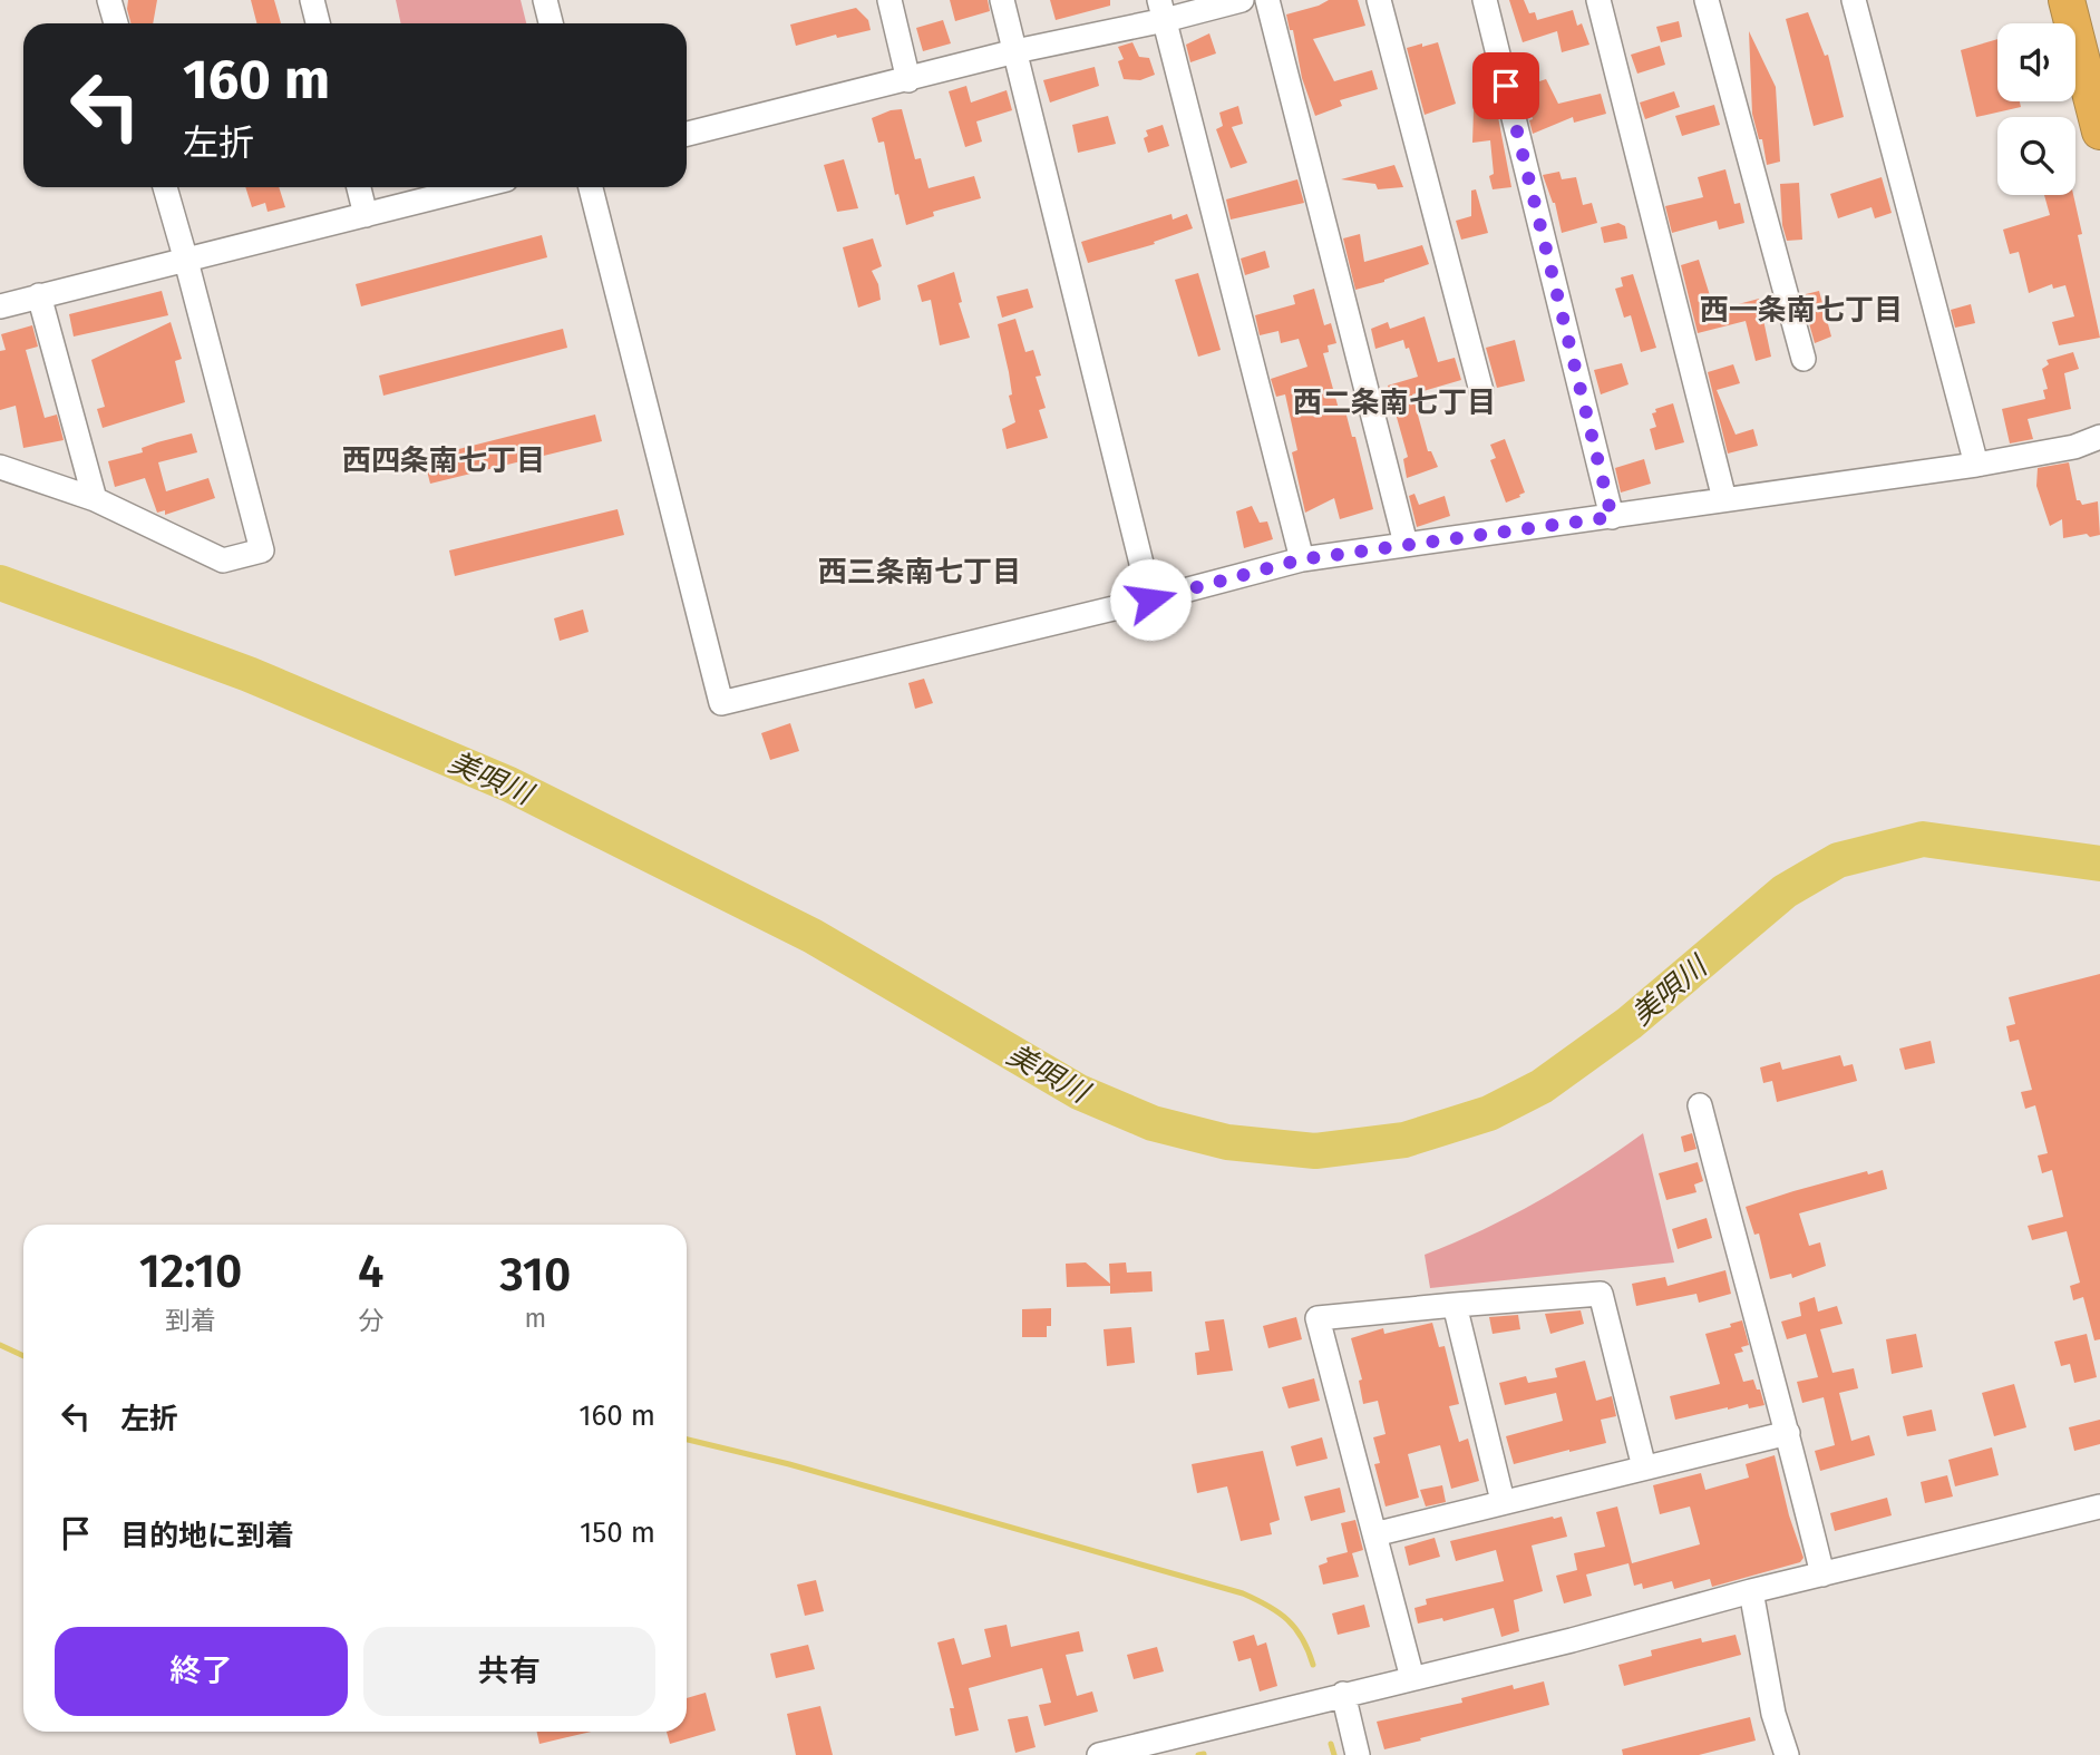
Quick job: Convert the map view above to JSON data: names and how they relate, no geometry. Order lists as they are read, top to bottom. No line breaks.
{"districts":["西一条南七丁目","西二条南七丁目","西四条南七丁目","西三条南七丁目"],"water":["美唄川"],"page":{"turn":["160 m","左折"],"eta":["12:10","到着","4","分","310","m"],"list":[{"name":"左折","value":"160 m"},{"name":"目的地に到着","value":"150 m"}],"buttons":["終了","共有"]}}
